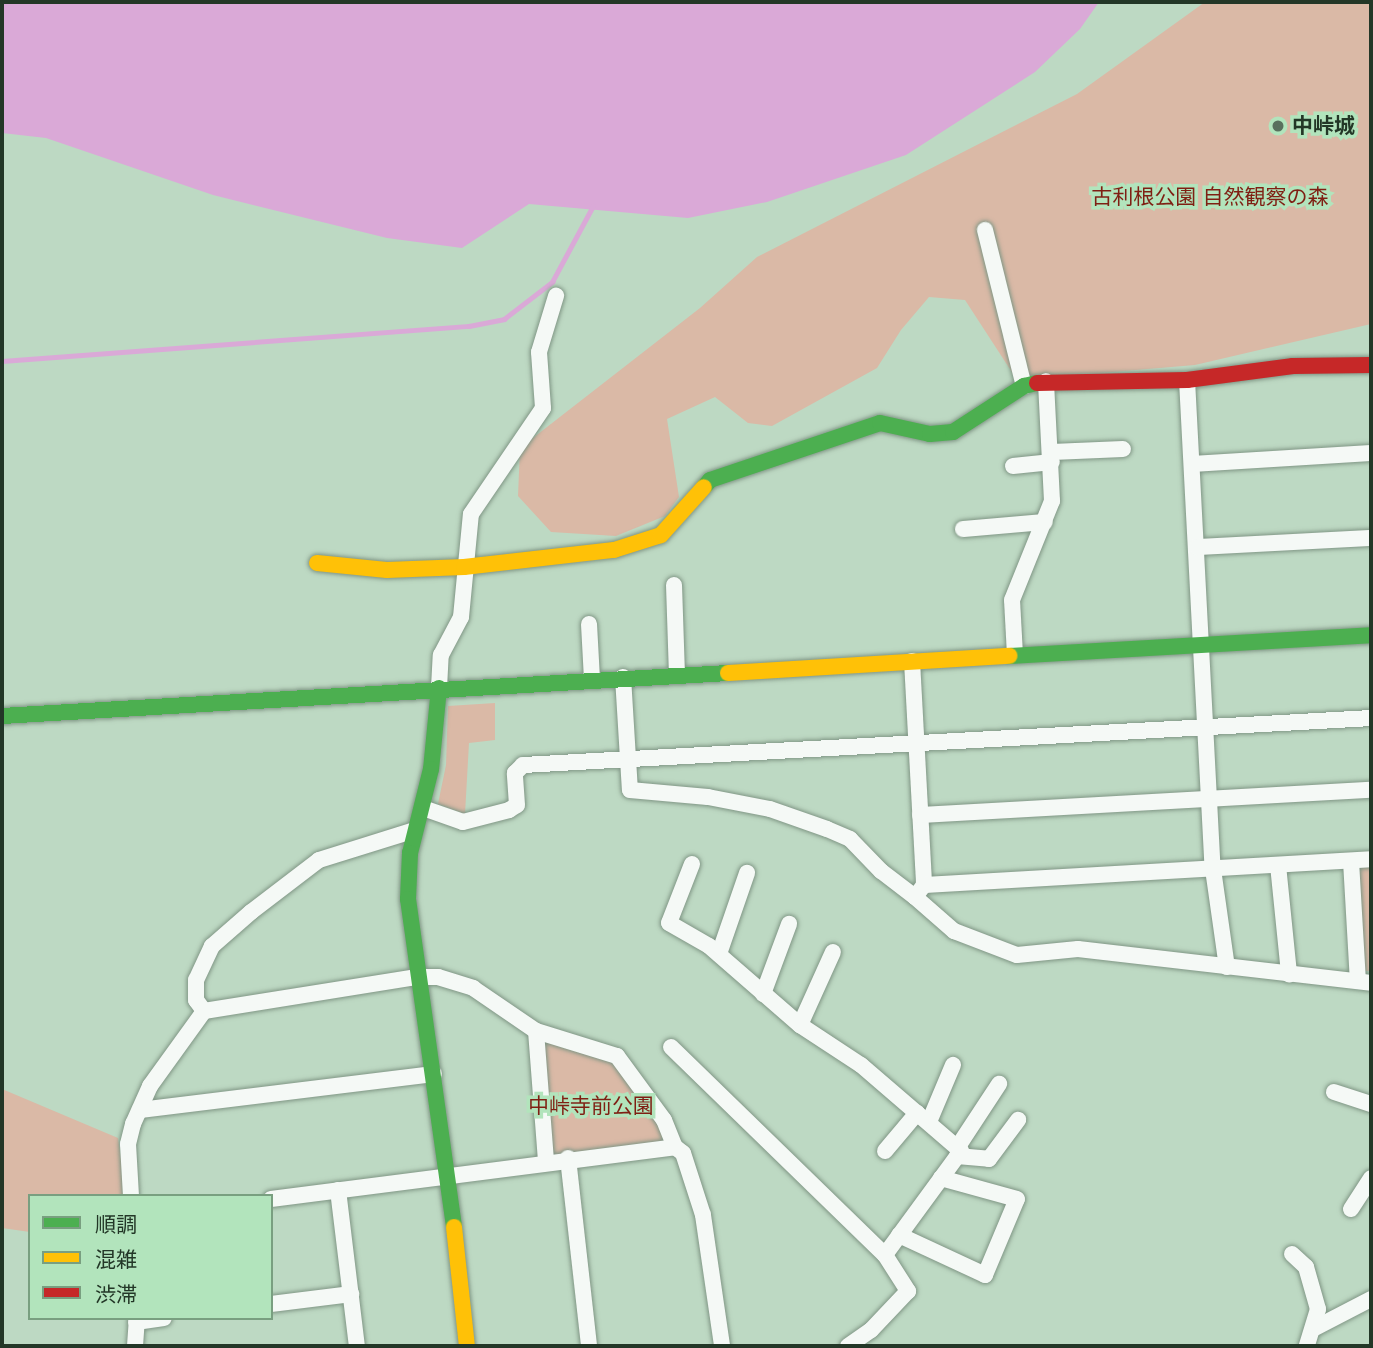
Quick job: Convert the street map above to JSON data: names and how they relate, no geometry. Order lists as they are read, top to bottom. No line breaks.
{"parks":["古利根公園 自然観察の森","中峠寺前公園"],"places":["中峠城"],"legend":["順調","混雑","渋滞"]}
